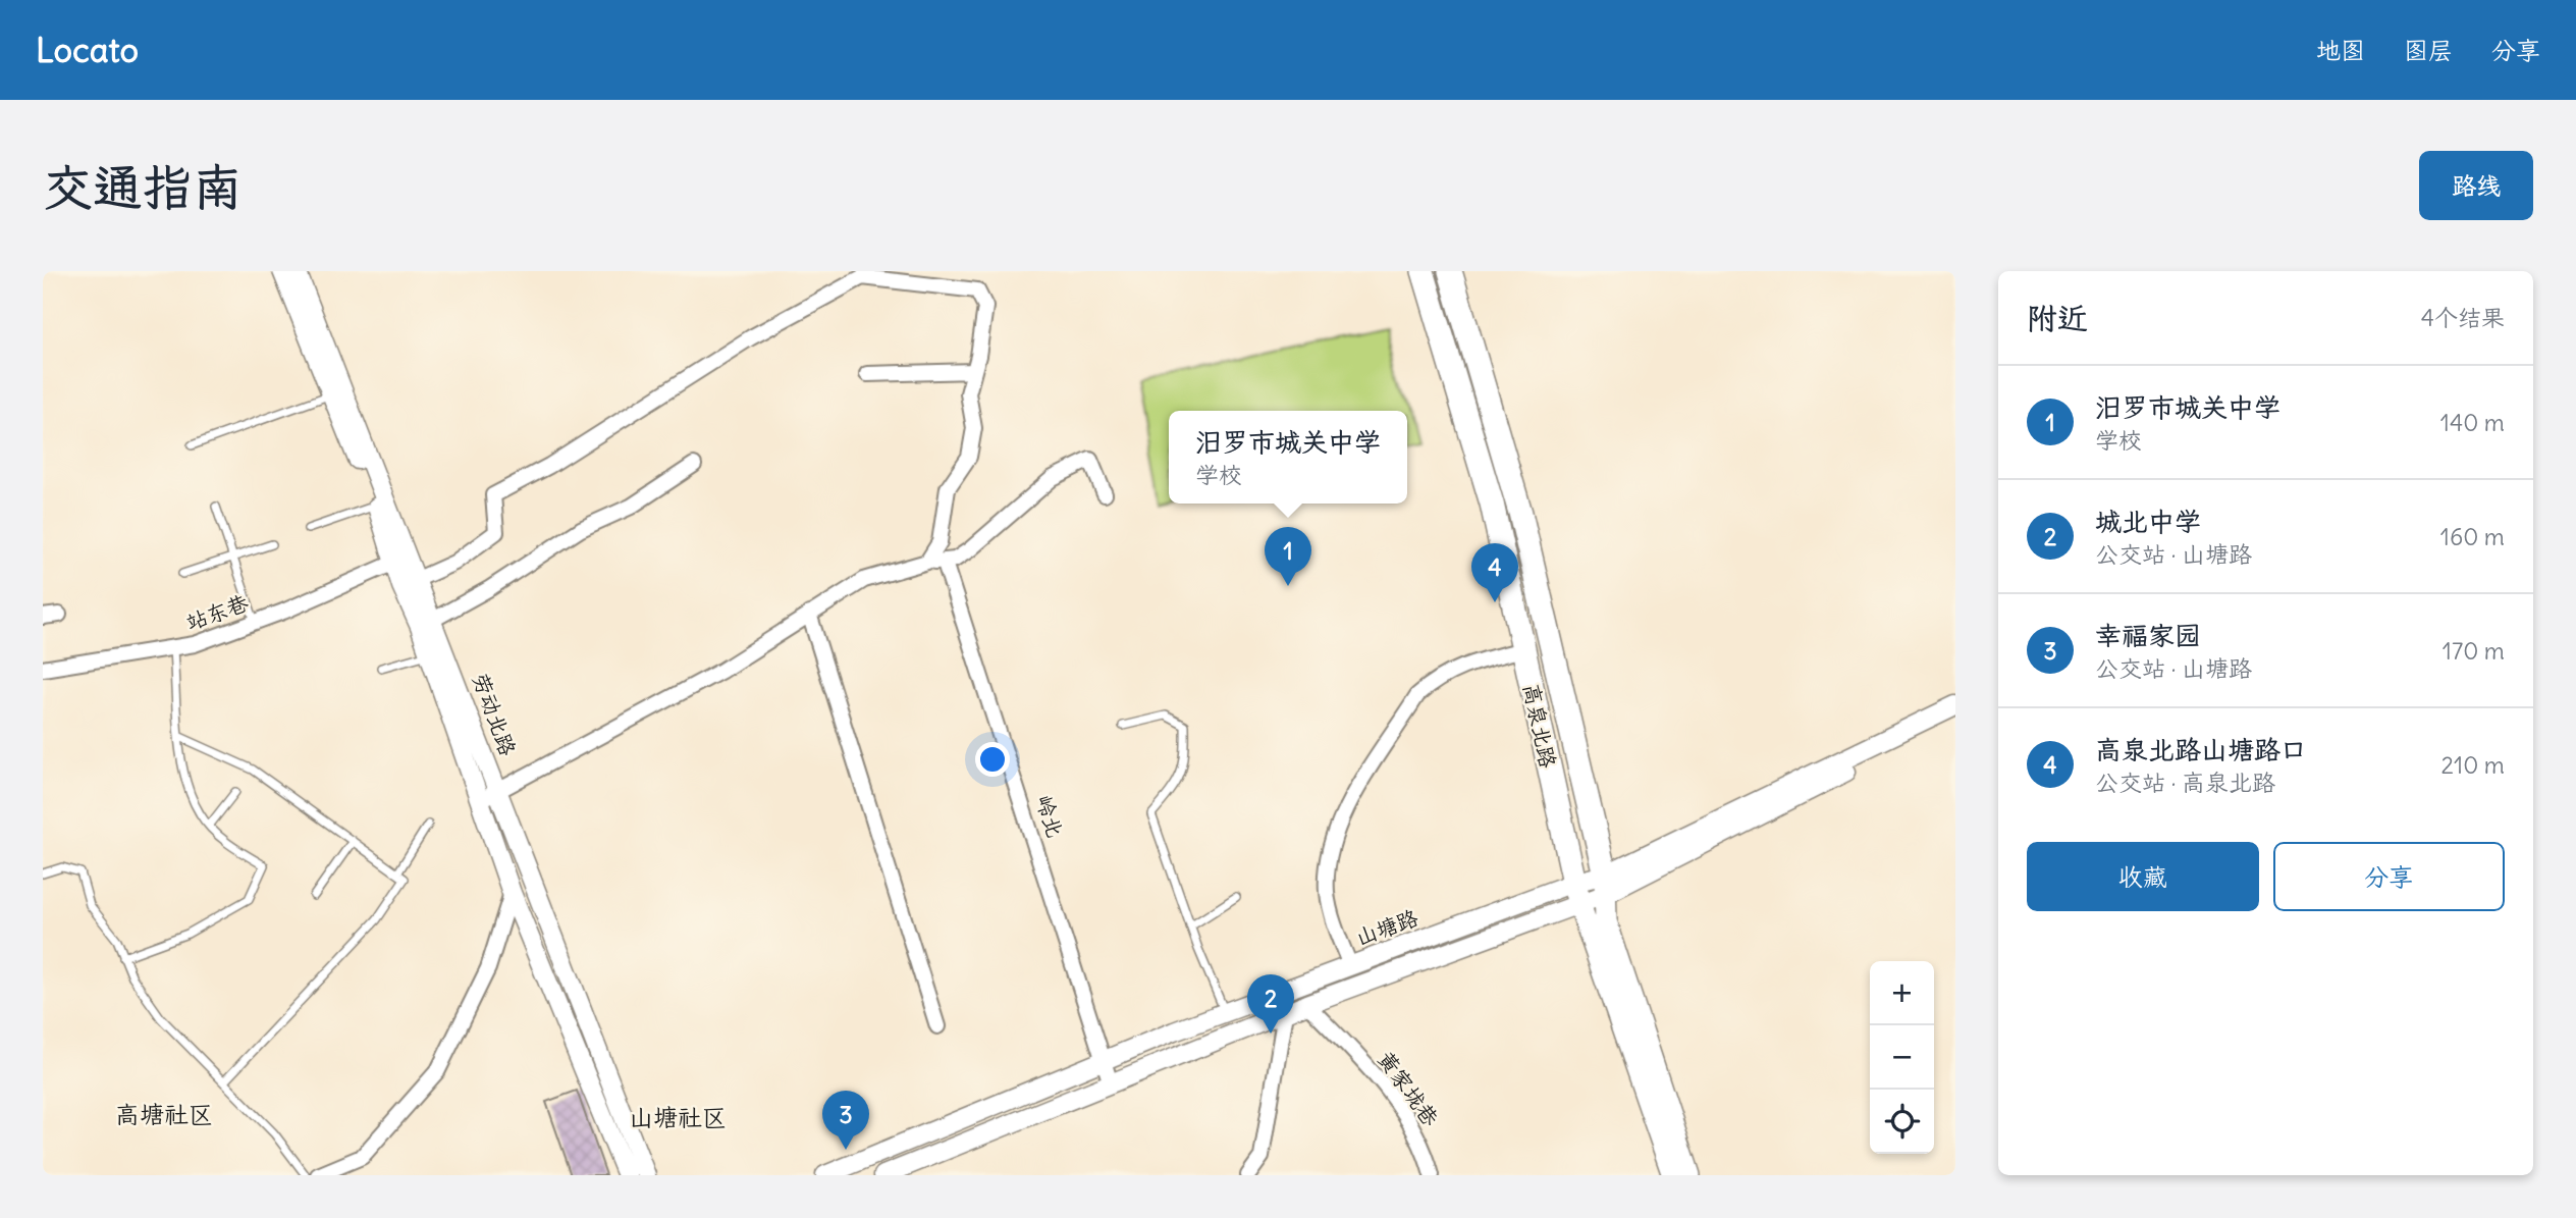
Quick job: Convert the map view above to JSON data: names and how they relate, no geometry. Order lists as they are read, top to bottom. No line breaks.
{"streets":{"main road":["高泉北路"],"street":["站东巷","劳动北路","岭北","山塘路","黄家垅巷"]},"crossings":[["站东巷","劳动北路"],["高泉北路","山塘路"],["岭北","山塘路"],["山塘路","黄家垅巷"]],"districts":["高塘社区","山塘社区"],"page":{"header":"Locato","nav":["地图","图层","分享"],"buttons":["路线",["收藏","分享"]],"title":"交通指南","heading":["附近","4个结果"],"list":[{"mark":"1","name":"汨罗市城关中学","note":"学校","value":"140 m"},{"mark":"2","name":"城北中学","note":"公交站 · 山塘路","value":"160 m"},{"mark":"3","name":"幸福家园","note":"公交站 · 山塘路","value":"170 m"},{"mark":"4","name":"高泉北路山塘路口","note":"公交站 · 高泉北路","value":"210 m"}],"popup":["汨罗市城关中学","学校"],"pins":["1","4","2","3"],"map_buttons":["+","−"]}}
